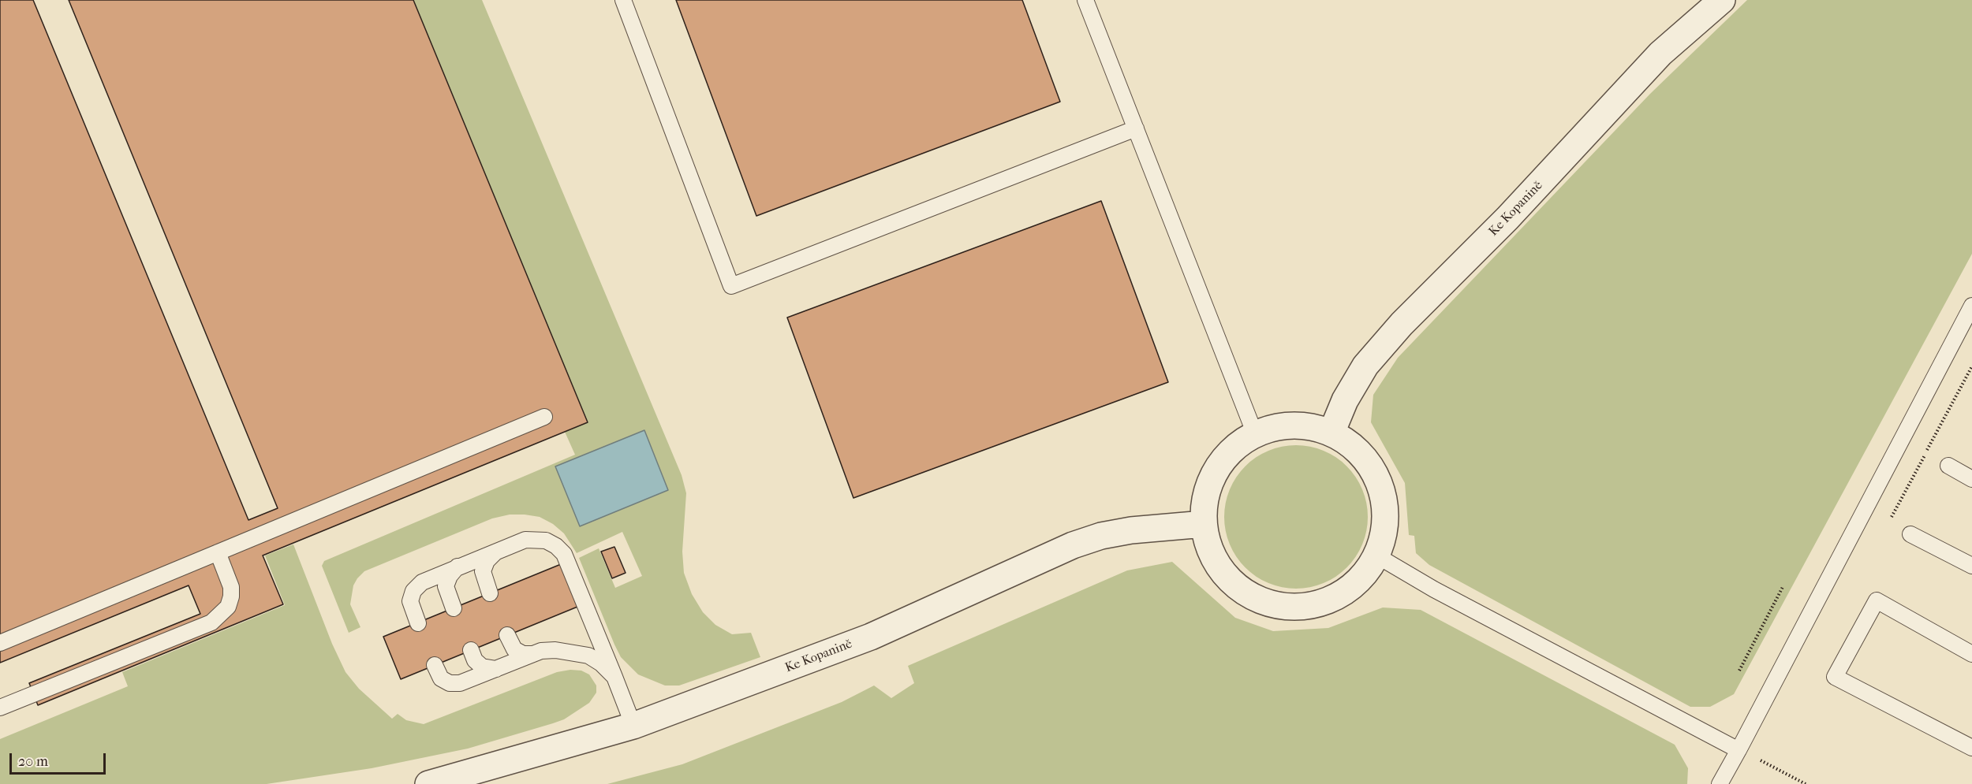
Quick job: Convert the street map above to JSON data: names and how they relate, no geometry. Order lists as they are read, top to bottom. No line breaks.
{"streets":{"street":["Ke Kopanině"]},"scale_bar":"20 m"}
